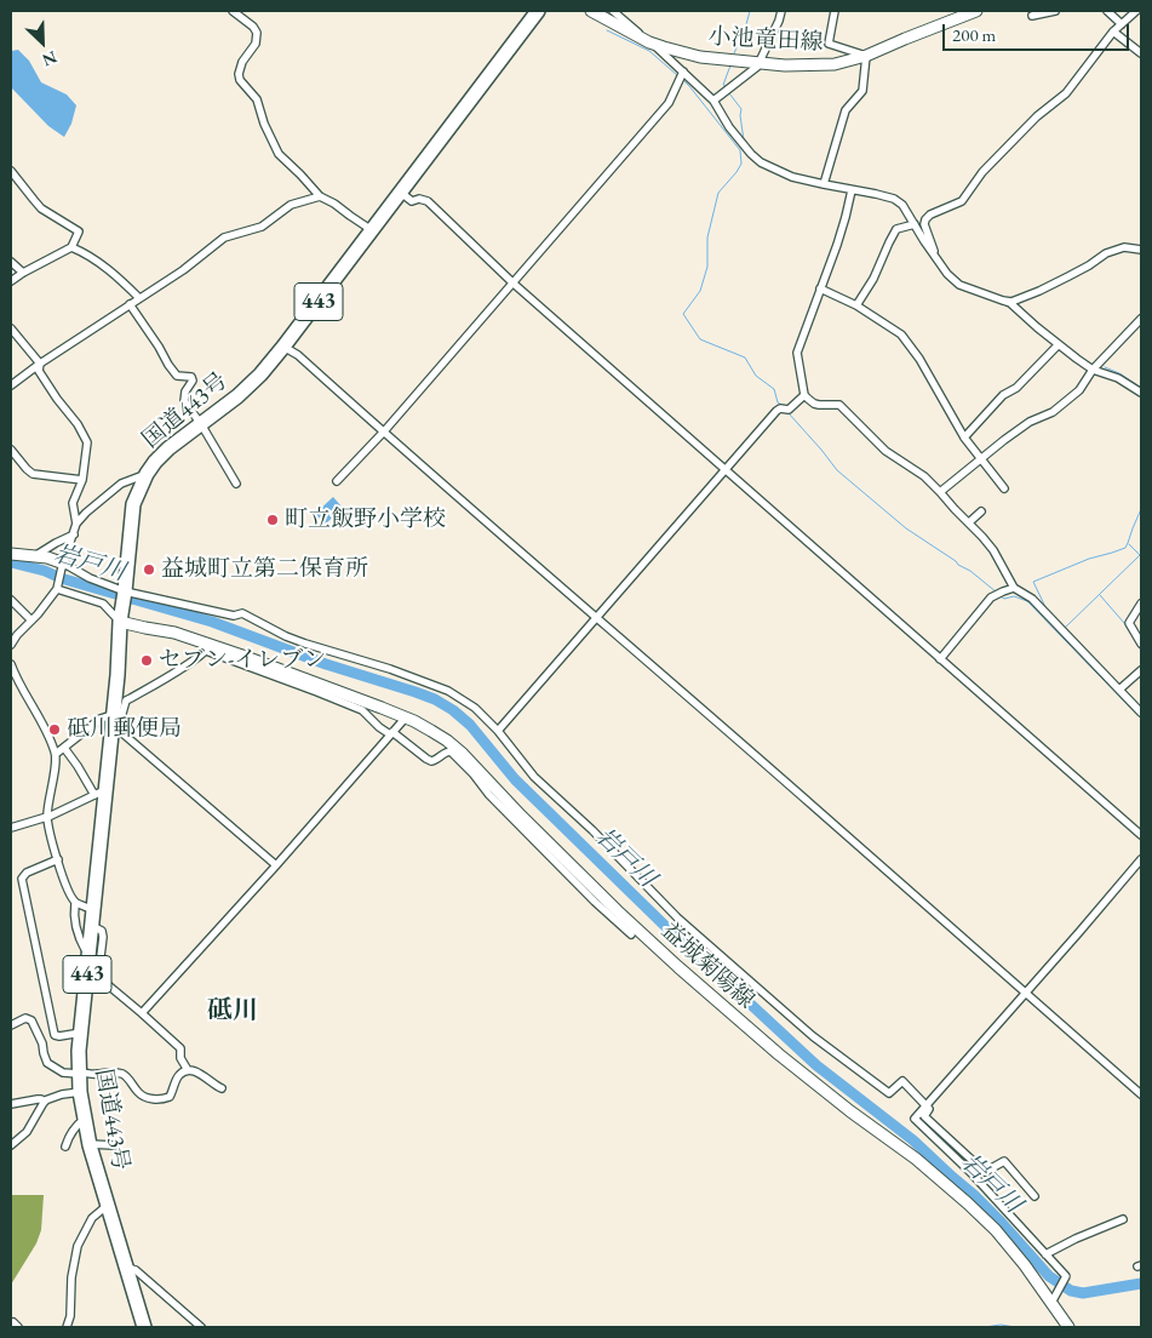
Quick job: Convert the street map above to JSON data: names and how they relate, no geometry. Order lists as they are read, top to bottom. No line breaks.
{"streets":{"highway":["443","国道443号"],"main road":["小池竜田線","益城菊陽線"]},"crossings":[["国道443号","益城菊陽線"]],"districts":["砥川"],"water":["岩戸川"],"places":["町立飯野小学校","益城町立第二保育所","セブン-イレブン","砥川郵便局"],"scale_bar":"200 m","north":"bottom right"}
